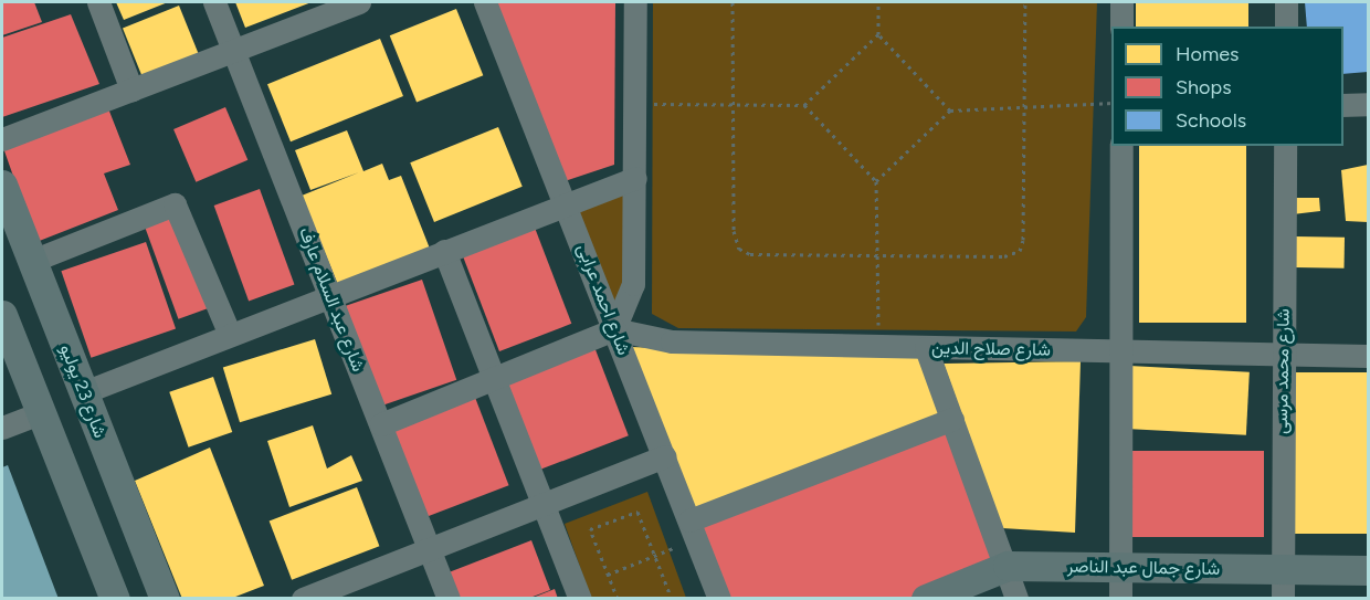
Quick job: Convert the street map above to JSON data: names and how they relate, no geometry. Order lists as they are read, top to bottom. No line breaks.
{"streets":{"main road":["شارع 23 يوليو","شارع جمال عبد الناصر"],"street":["شارع عبد السلام عارف","شارع احمد عرابى","شارع صلاح الدين","شارع محمد مرسى"]},"crossings":[["شارع احمد عرابى","شارع صلاح الدين"],["شارع صلاح الدين","شارع محمد مرسى"],["شارع محمد مرسى","شارع جمال عبد الناصر"]],"legend":["Homes","Shops","Schools"]}
